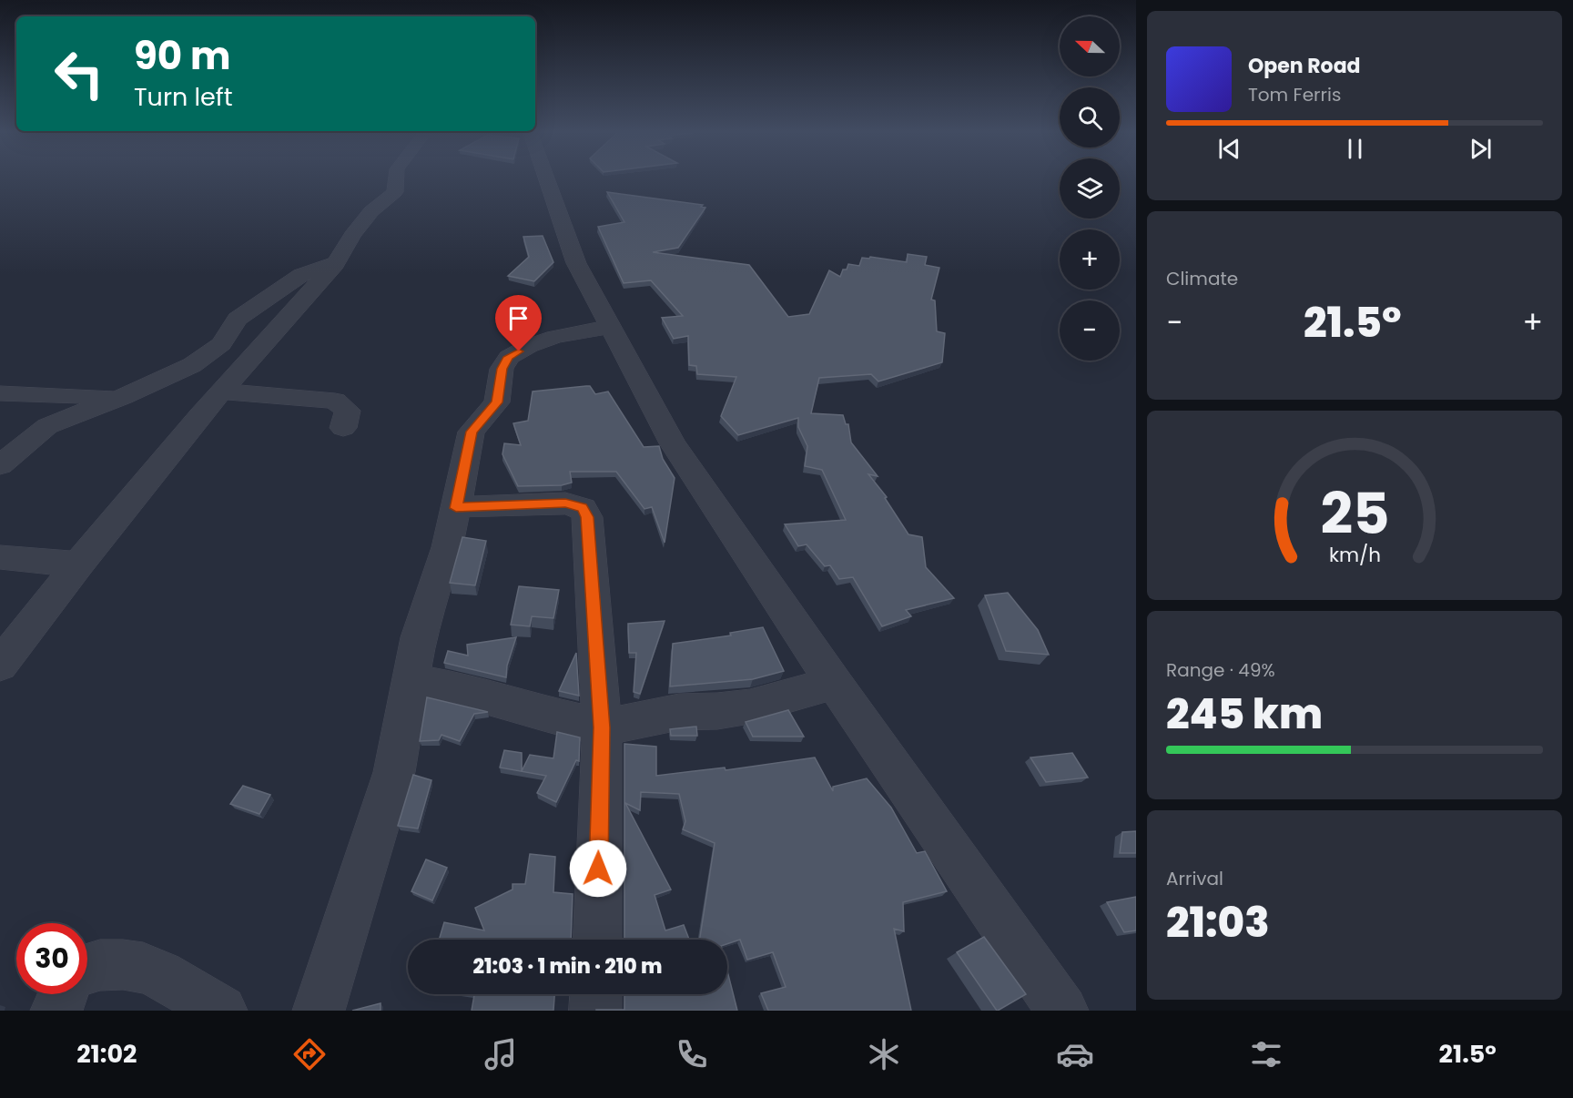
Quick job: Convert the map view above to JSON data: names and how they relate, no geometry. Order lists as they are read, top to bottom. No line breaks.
{"north":"left","page":{"map_buttons":["+","−"],"turn":["90 m","Turn left"],"song":["Open Road","Tom Ferris"],"tile":["Climate",["Range · 49%","245 km"],["Arrival","21:03"]],"heat":["−","21.5°","+"],"limit":"30","trip":"21:03 · 1 min · 210 m","tabs":["21:02","21.5°"],"gauge":["25","km/h"]}}
